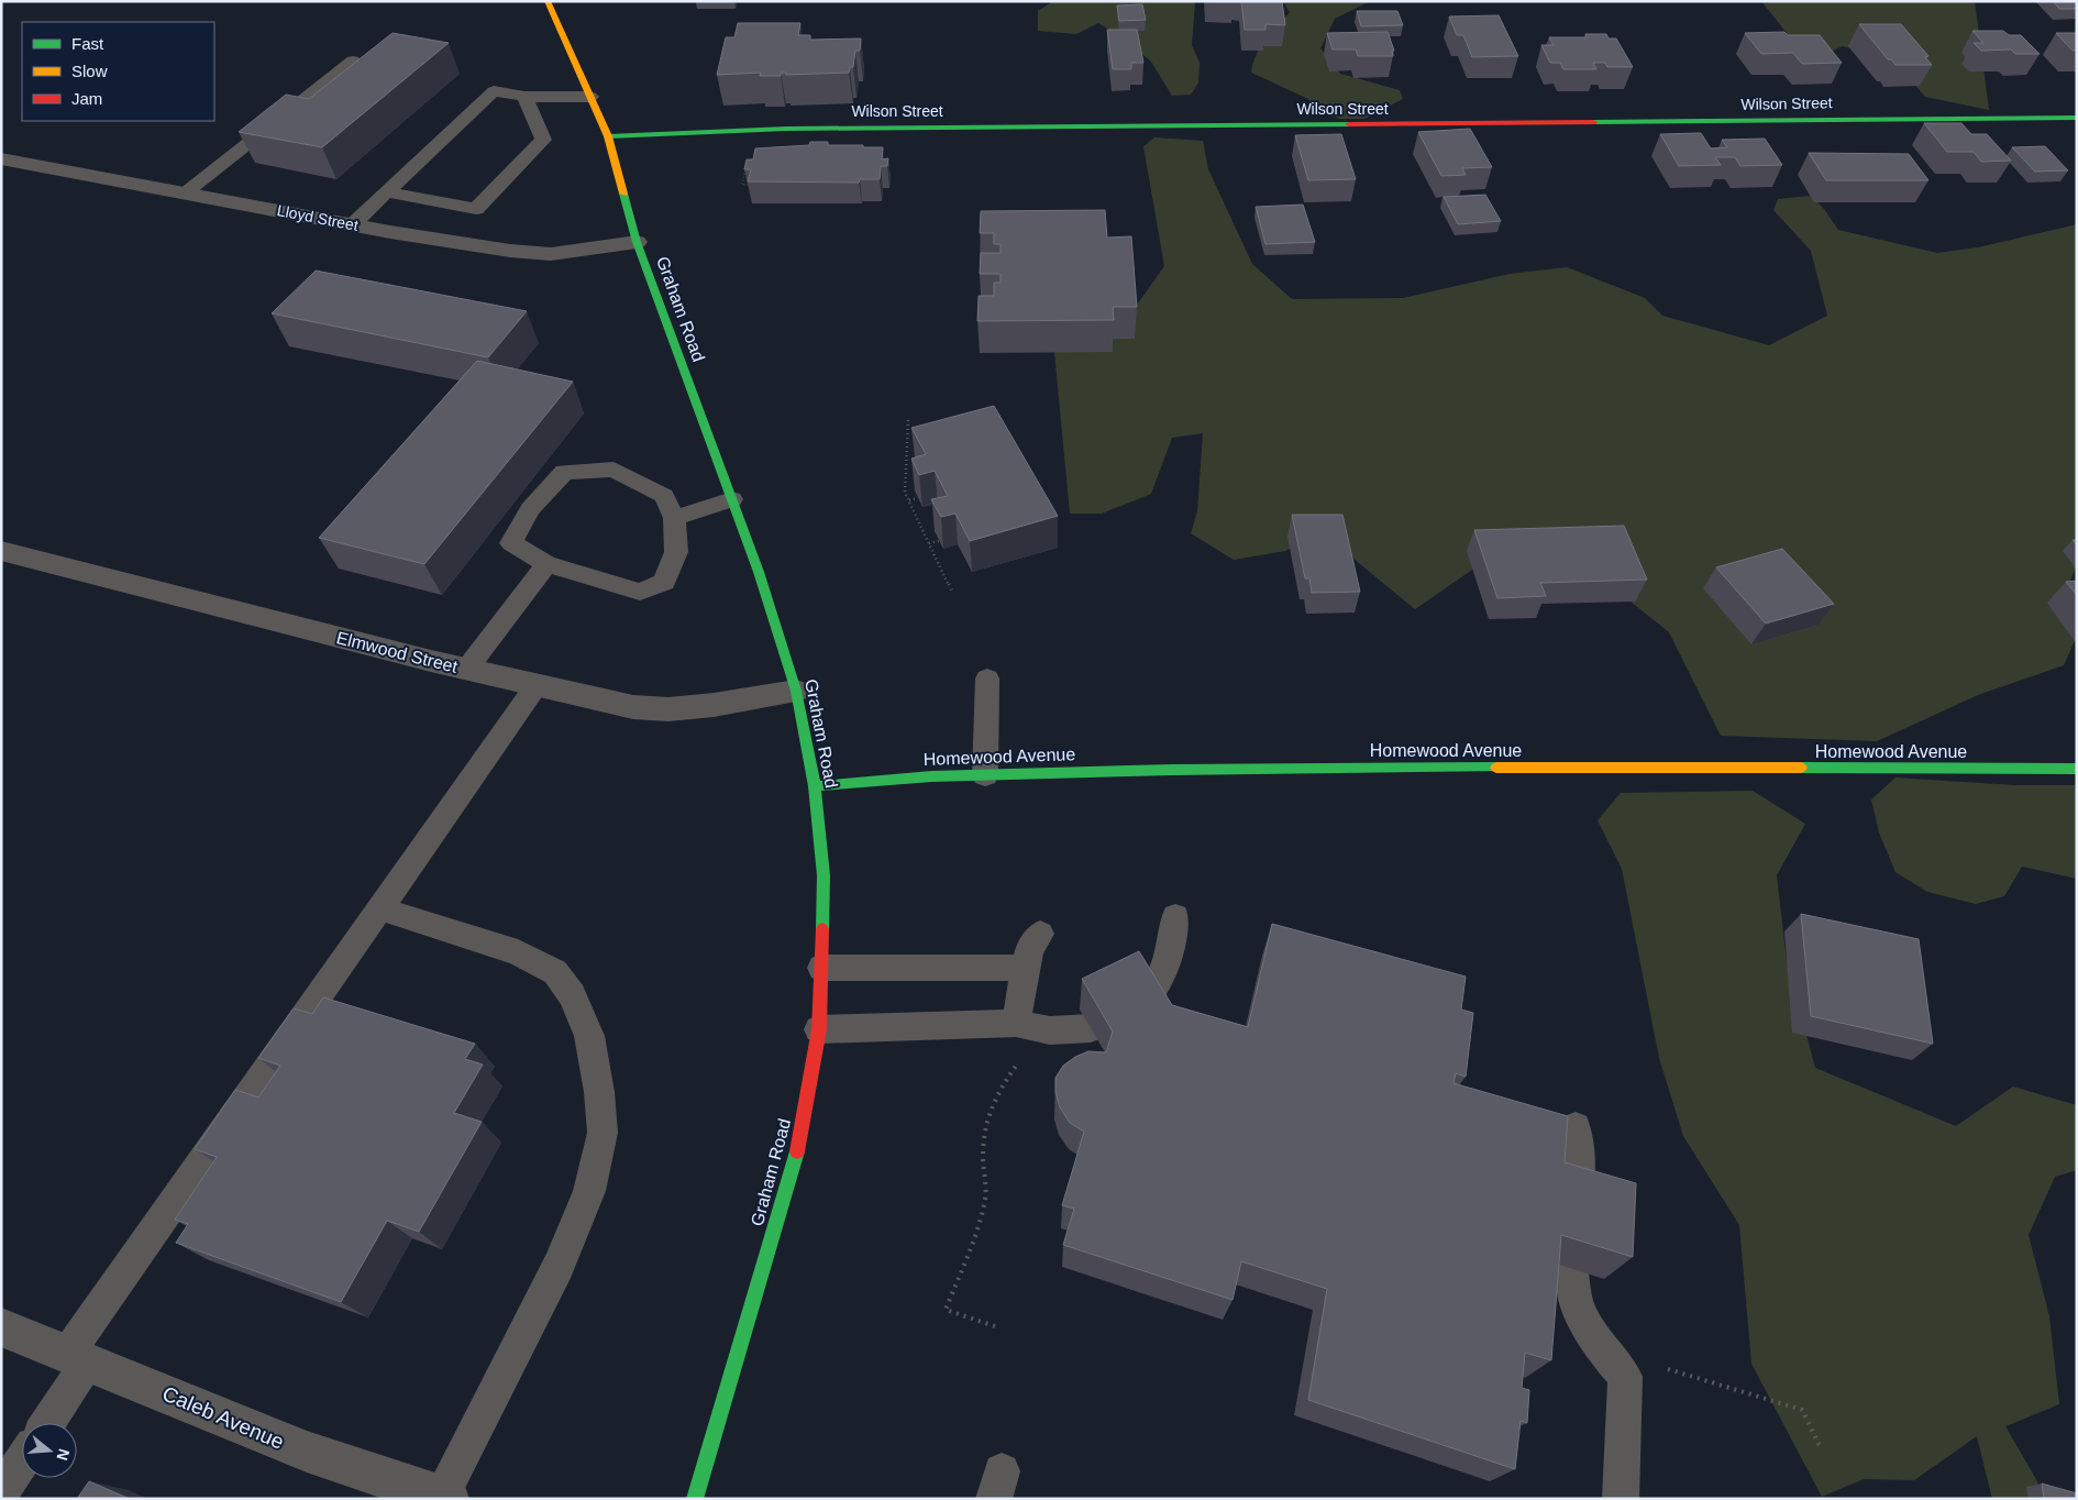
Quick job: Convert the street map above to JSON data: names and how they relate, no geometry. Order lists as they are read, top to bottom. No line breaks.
{"streets":{"street":["Wilson Street","Lloyd Street","Graham Road","Elmwood Street","Homewood Avenue","Caleb Avenue"]},"crossings":[["Wilson Street","Graham Road"],["Lloyd Street","Graham Road"],["Graham Road","Elmwood Street"],["Graham Road","Homewood Avenue"]],"legend":["Fast","Slow","Jam"],"north":"right"}
